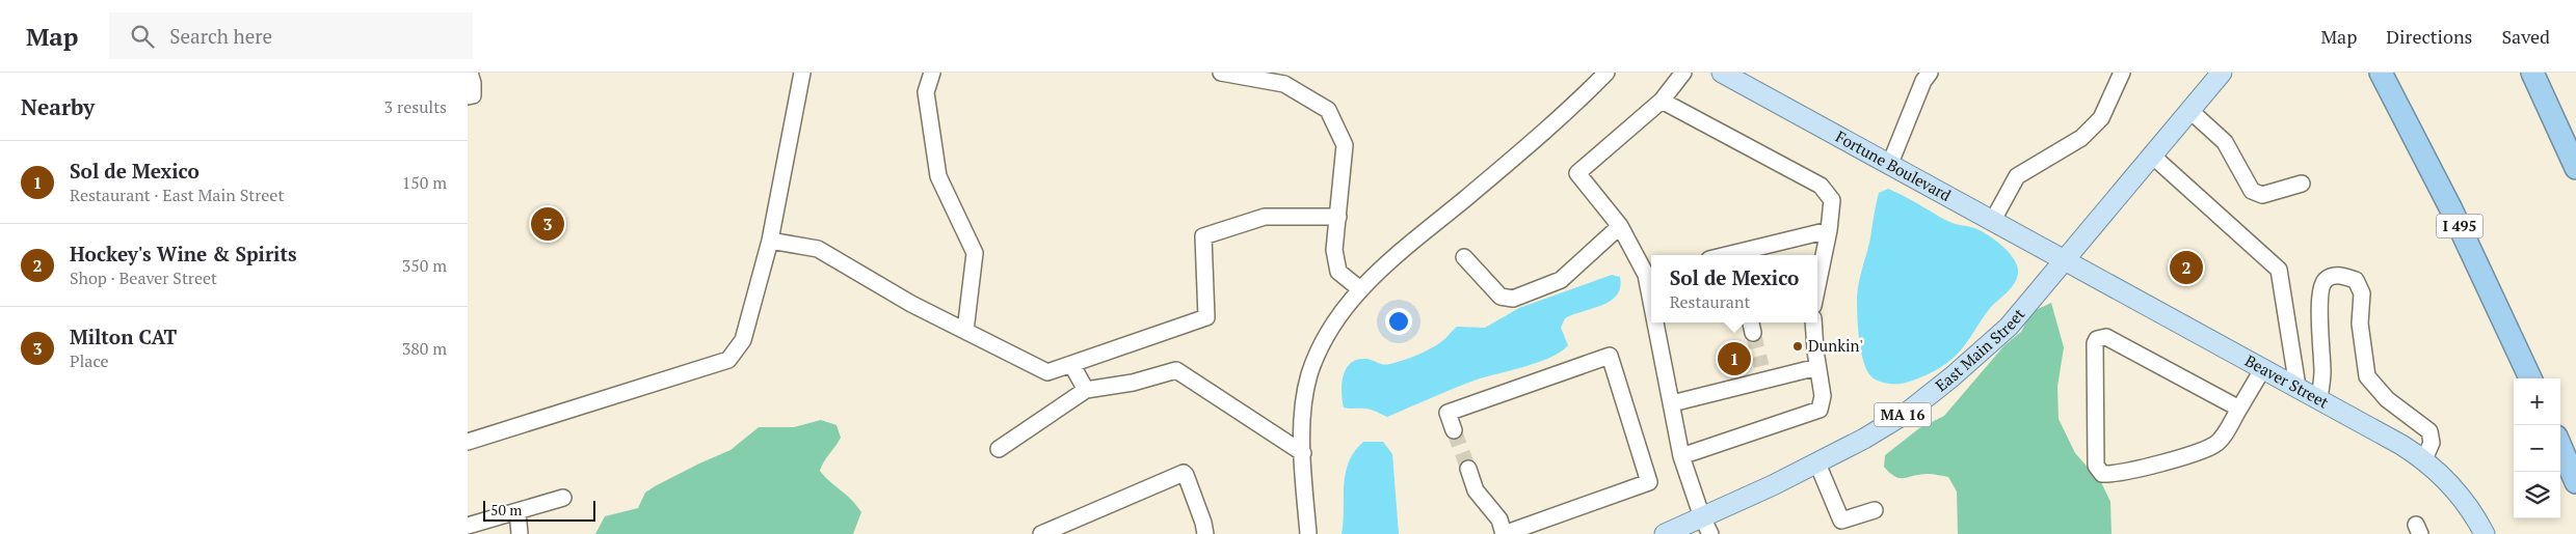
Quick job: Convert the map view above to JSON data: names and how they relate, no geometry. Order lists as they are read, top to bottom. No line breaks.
{"streets":{"highway":["I 495"],"main road":["Fortune Boulevard","East Main Street","Beaver Street","MA 16"]},"crossings":[["Fortune Boulevard","East Main Street"],["Fortune Boulevard","Beaver Street"],["East Main Street","Beaver Street"]],"places":["Dunkin'"],"scale_bar":"50 m","page":{"header":"Map","search":"Search here","nav":["Map","Directions","Saved"],"heading":["Nearby","3 results"],"list":[{"mark":"1","name":"Sol de Mexico","note":"Restaurant · East Main Street","value":"150 m"},{"mark":"2","name":"Hockey's Wine & Spirits","note":"Shop · Beaver Street","value":"350 m"},{"mark":"3","name":"Milton CAT","note":"Place","value":"380 m"}],"pins":["3","2","1"],"popup":["Sol de Mexico","Restaurant"],"map_buttons":["+","−"],"scale":"50 m"}}
